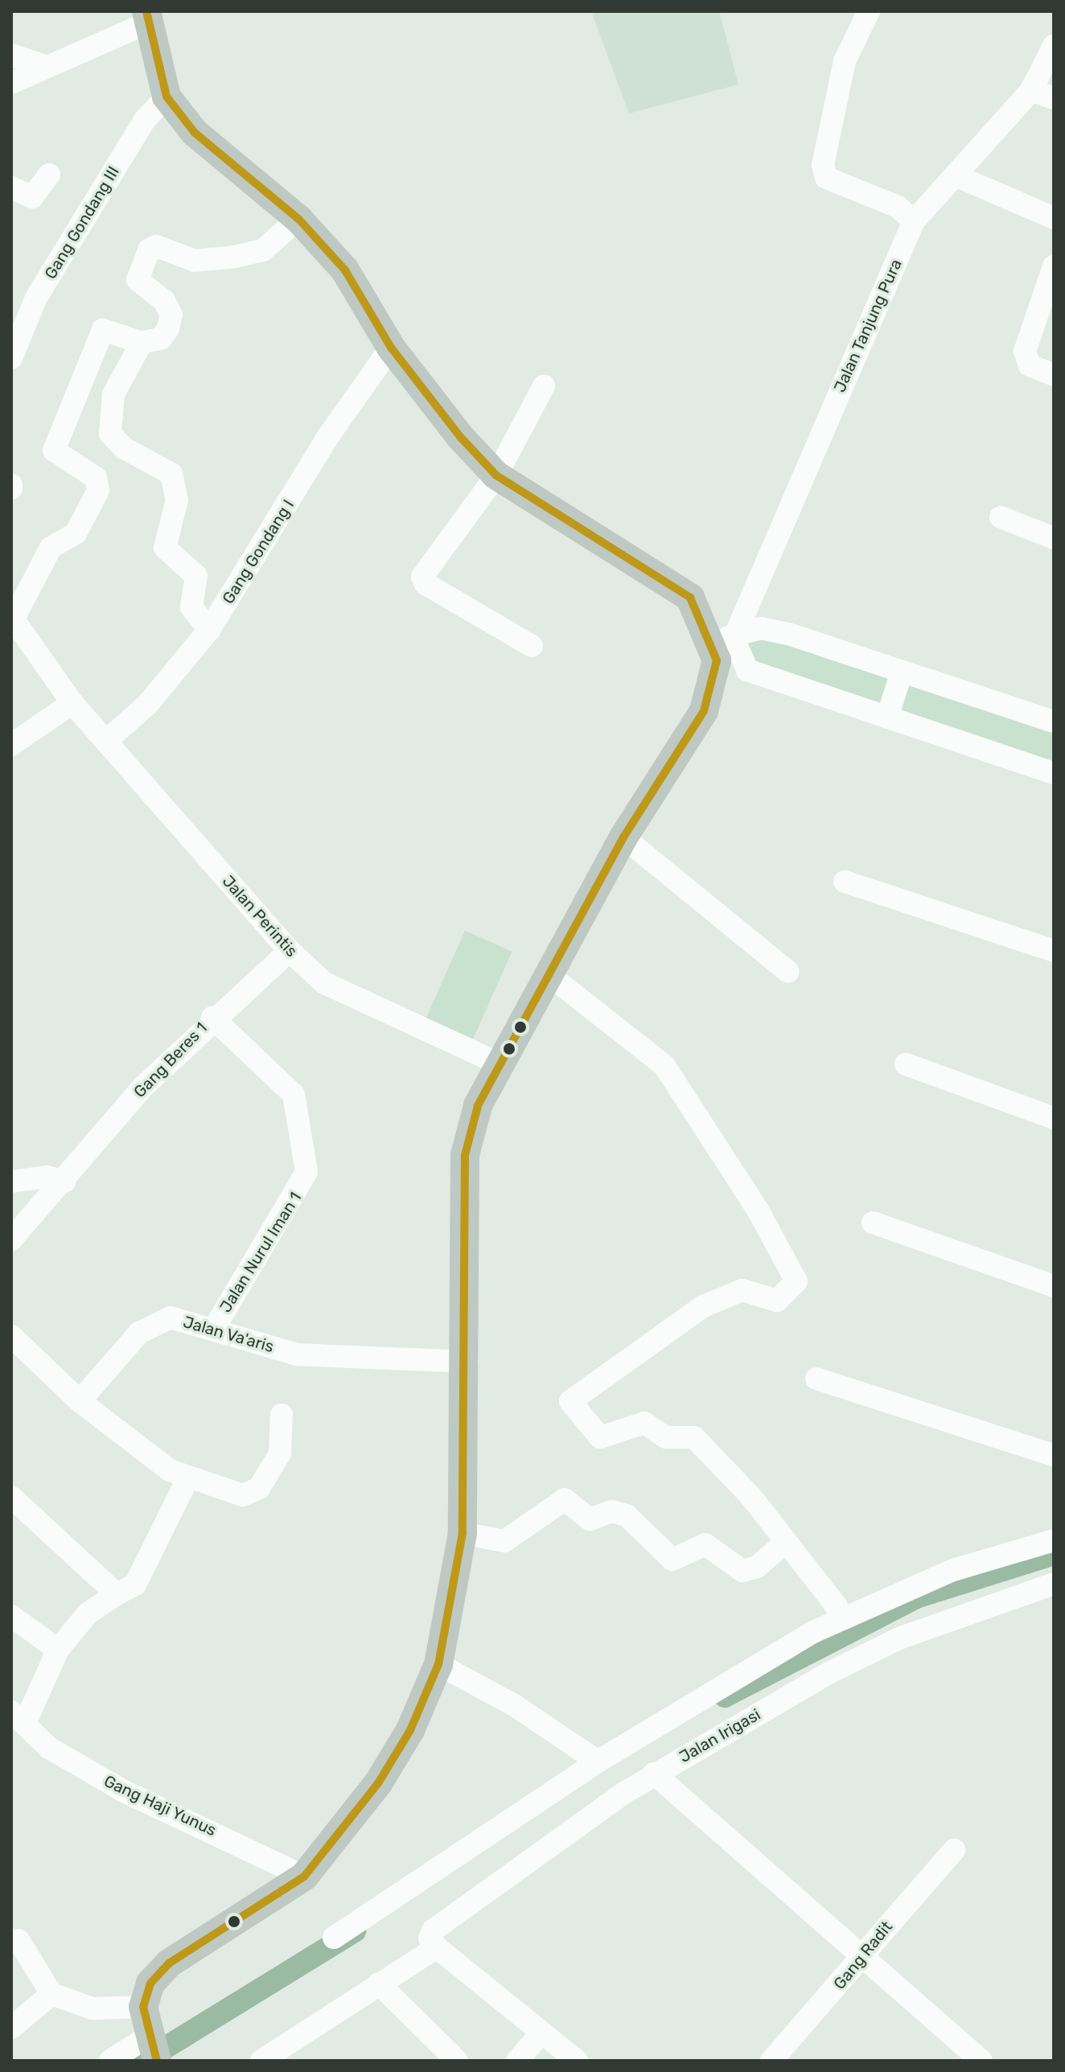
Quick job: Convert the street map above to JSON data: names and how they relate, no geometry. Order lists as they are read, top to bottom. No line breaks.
{"streets":{"street":["Gang Gondang III","Jalan Tanjung Pura","Gang Gondang I","Jalan Perintis","Gang Beres 1","Jalan Nurul Iman 1","Jalan Va'aris","Jalan Irigasi","Gang Haji Yunus","Gang Radit"]},"crossings":[["Gang Gondang I","Jalan Perintis"],["Jalan Perintis","Gang Beres 1"],["Gang Beres 1","Jalan Nurul Iman 1"],["Jalan Nurul Iman 1","Jalan Va'aris"]]}
